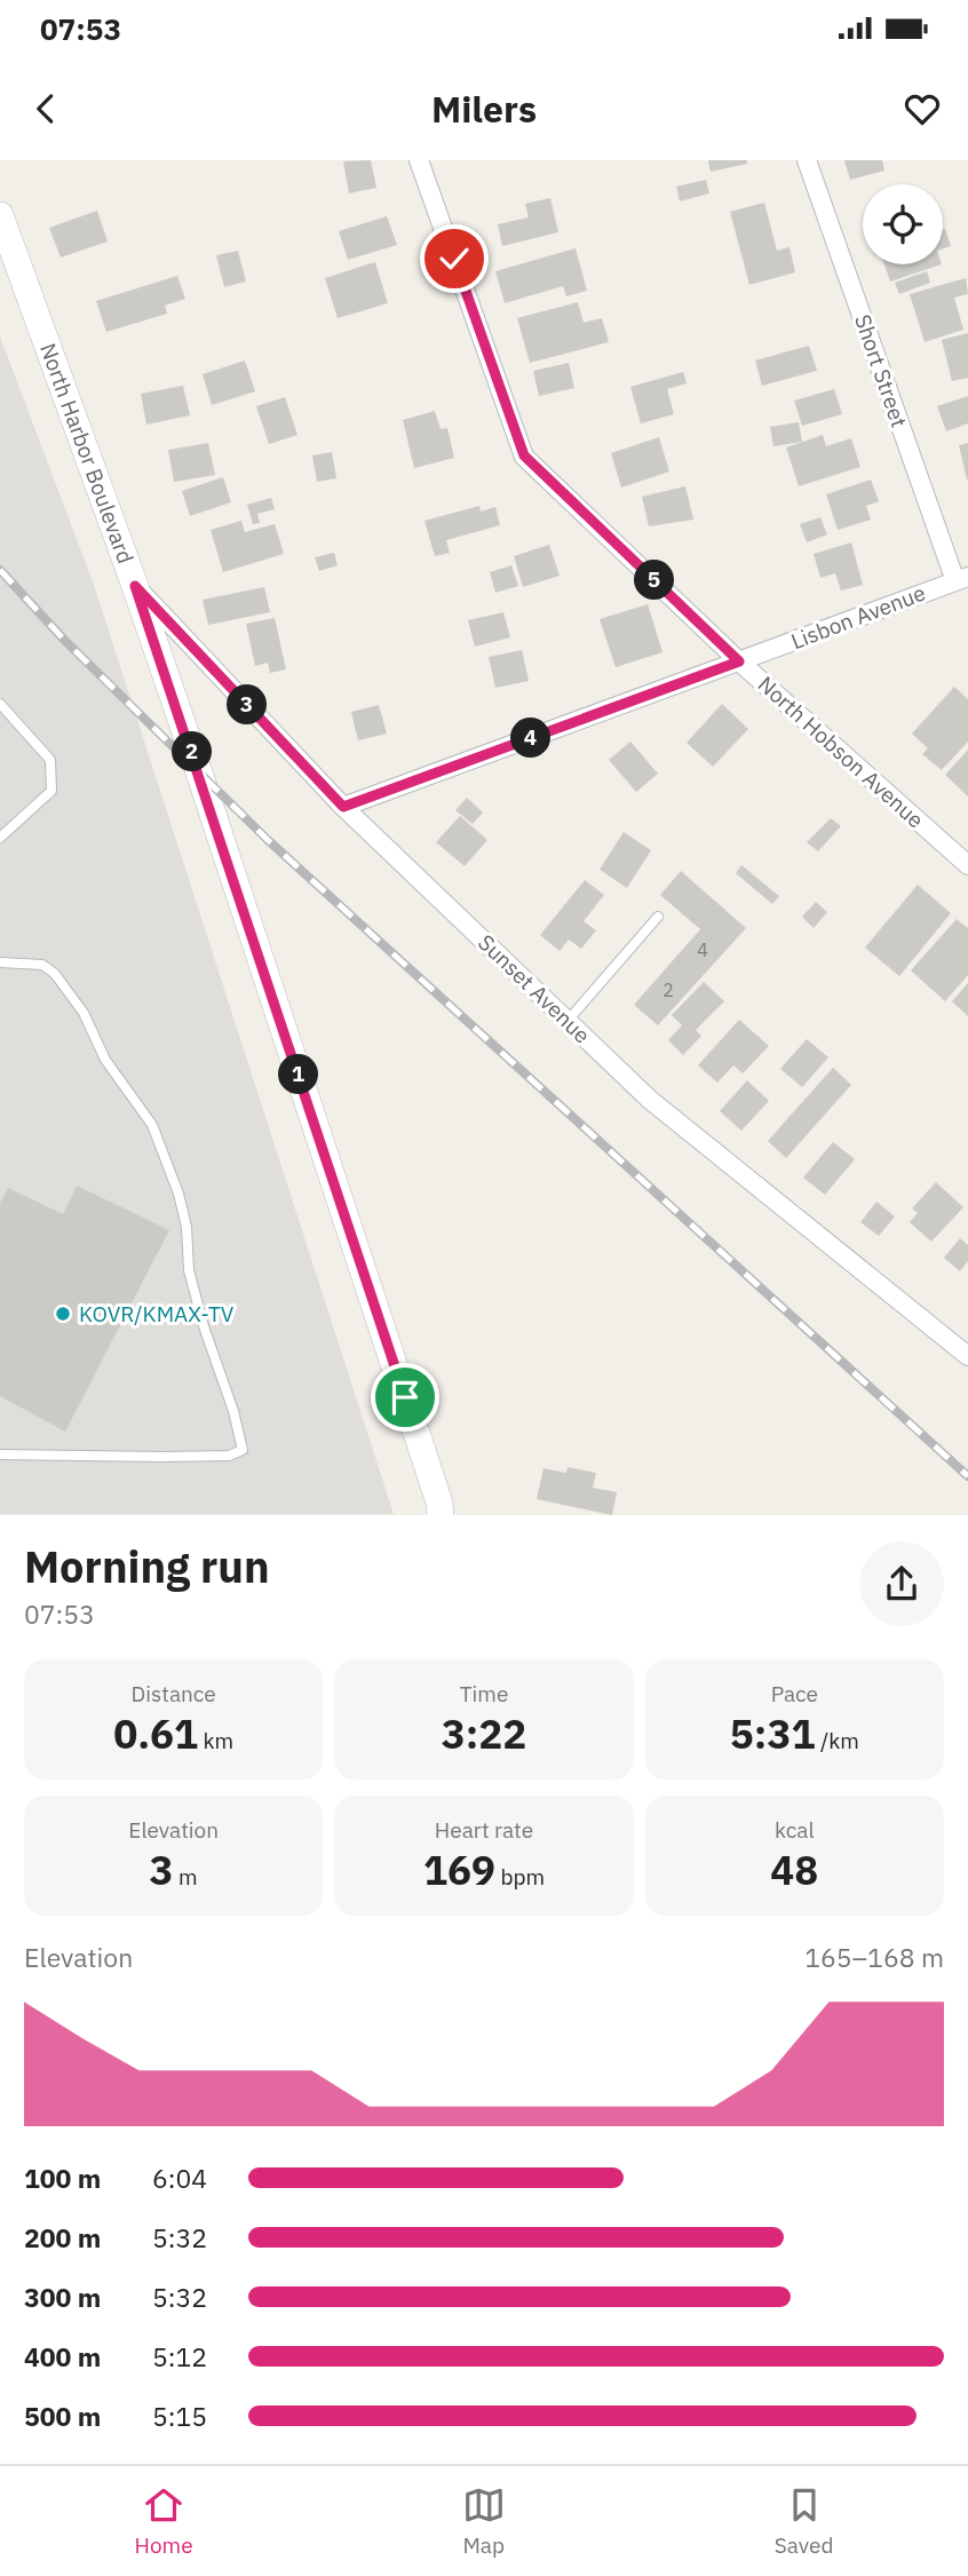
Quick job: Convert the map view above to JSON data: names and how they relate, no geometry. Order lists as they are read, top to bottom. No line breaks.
{"streets":{"main road":["North Harbor Boulevard"],"street":["Short Street","Lisbon Avenue","North Hobson Avenue","Sunset Avenue"]},"crossings":[["Short Street","Lisbon Avenue"],["North Harbor Boulevard","Sunset Avenue"],["Lisbon Avenue","North Hobson Avenue"],["Lisbon Avenue","Sunset Avenue"]],"places":["KOVR/KMAX-TV"],"house_numbers":["4","2"],"page":{"status":"07:53","header":"Milers","pins":["5","3","4","2","1"],"heading":["Morning run","07:53"],"stats":[["Distance","0.61 km"],["Time","3:22"],["Pace","5:31 /km"],["Elevation","3 m"],["Heart rate","169 bpm"],["kcal","48"]],"chart":["Elevation","165–168 m"],"list":[{"name":"100 m","note":"6:04"},{"name":"200 m","note":"5:32"},{"name":"300 m","note":"5:32"},{"name":"400 m","note":"5:12"},{"name":"500 m","note":"5:15"}],"tabs":["Home","Map","Saved"]}}
